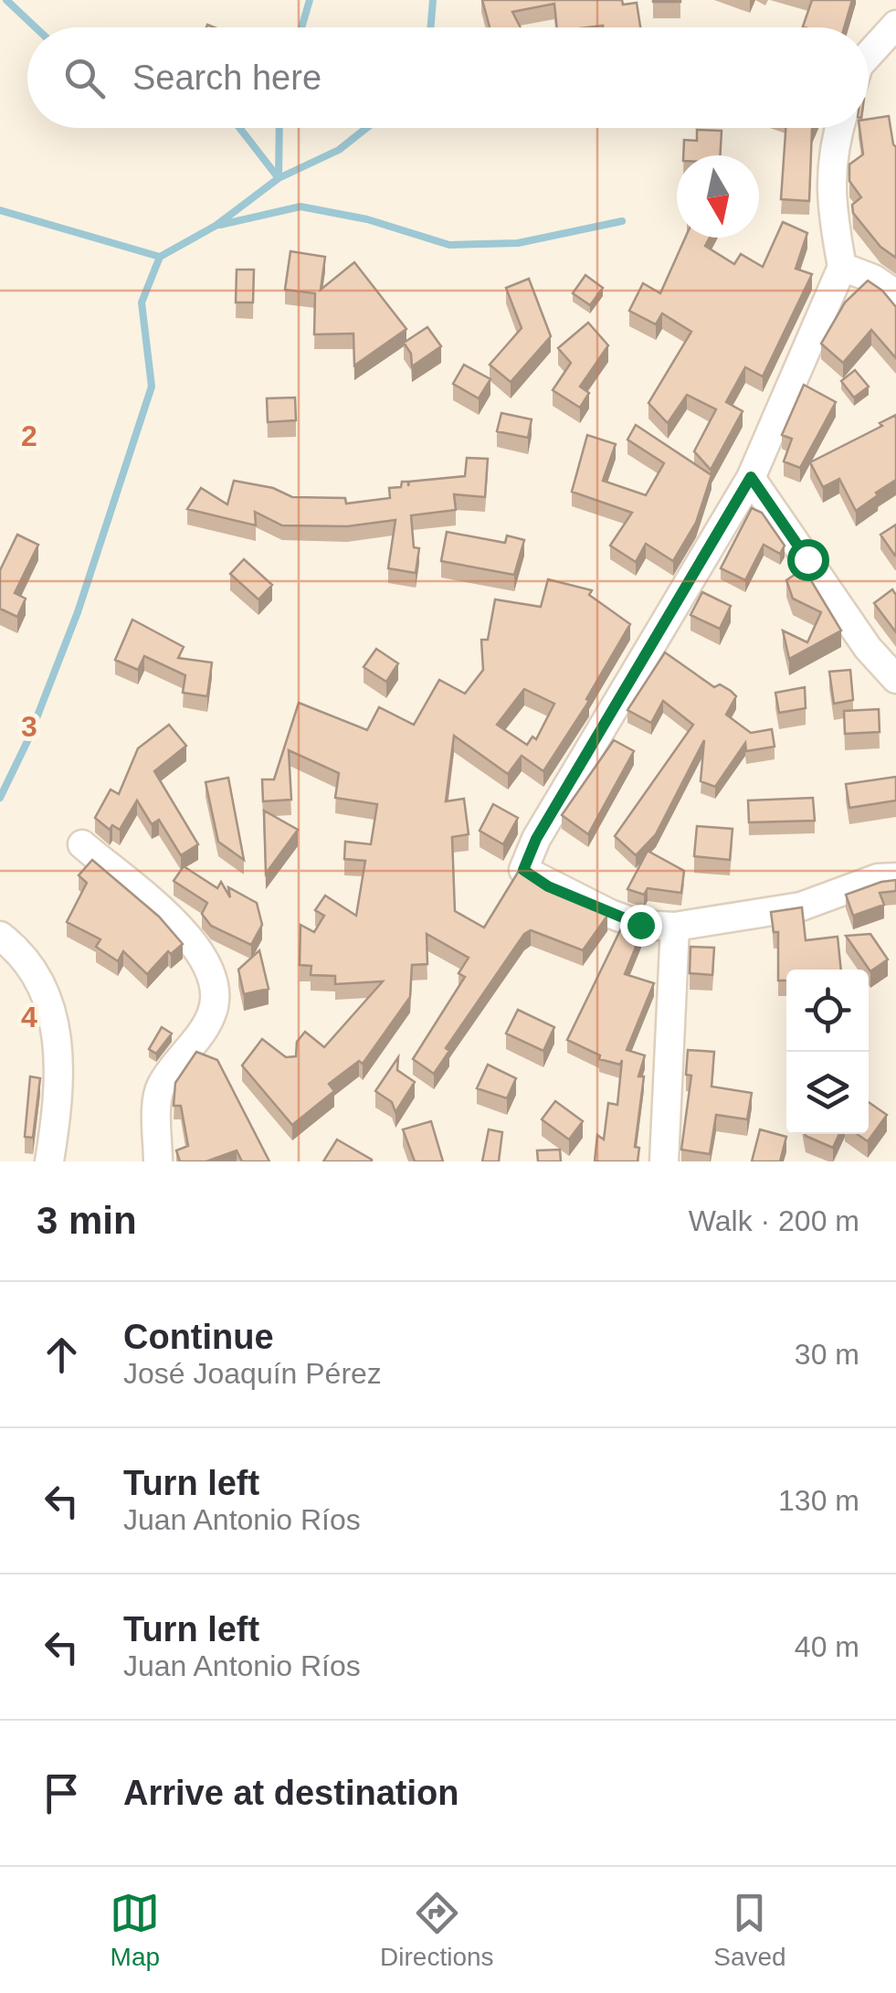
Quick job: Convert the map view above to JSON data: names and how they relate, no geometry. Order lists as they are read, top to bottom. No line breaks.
{"north":"bottom","page":{"search":"Search here","heading":["3 min","Walk · 200 m"],"list":[["Continue","José Joaquín Pérez","30 m"],["Turn left","Juan Antonio Ríos","130 m"],["Turn left","Juan Antonio Ríos","40 m"],"Arrive at destination"],"nav":["Map","Directions","Saved"]},"grid":{"rows":["2","3","4"]}}
